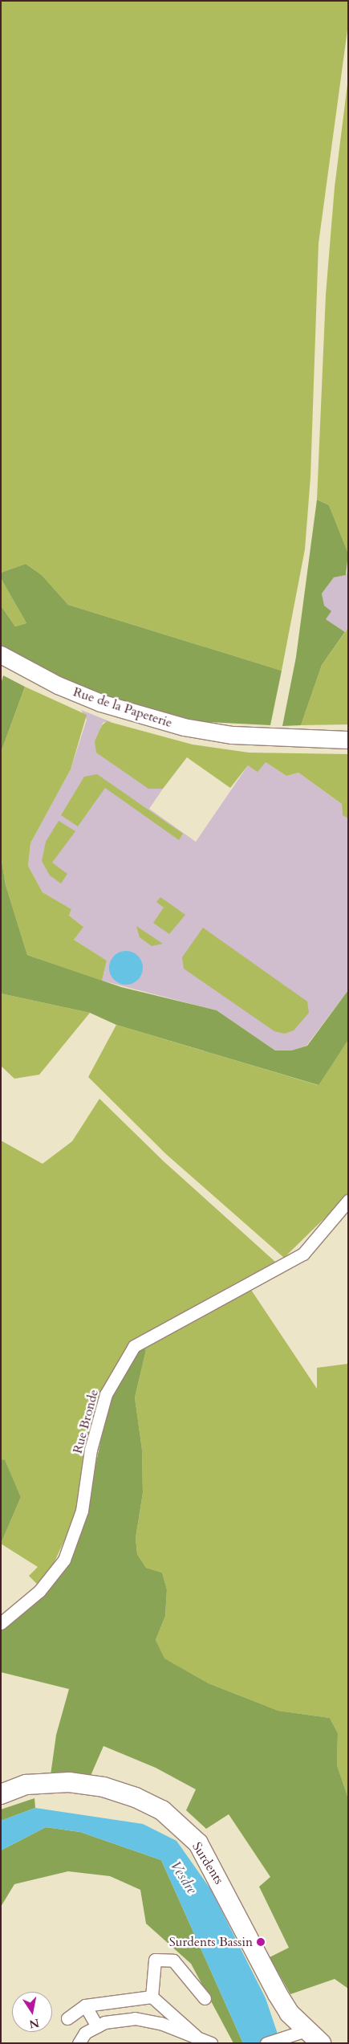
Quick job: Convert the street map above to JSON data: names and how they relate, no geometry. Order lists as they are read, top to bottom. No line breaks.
{"streets":{"main road":["Rue de la Papeterie","Surdents"],"street":["Rue Bronde"]},"water":["Vesdre"],"places":["Surdents Bassin"],"north":"bottom"}
